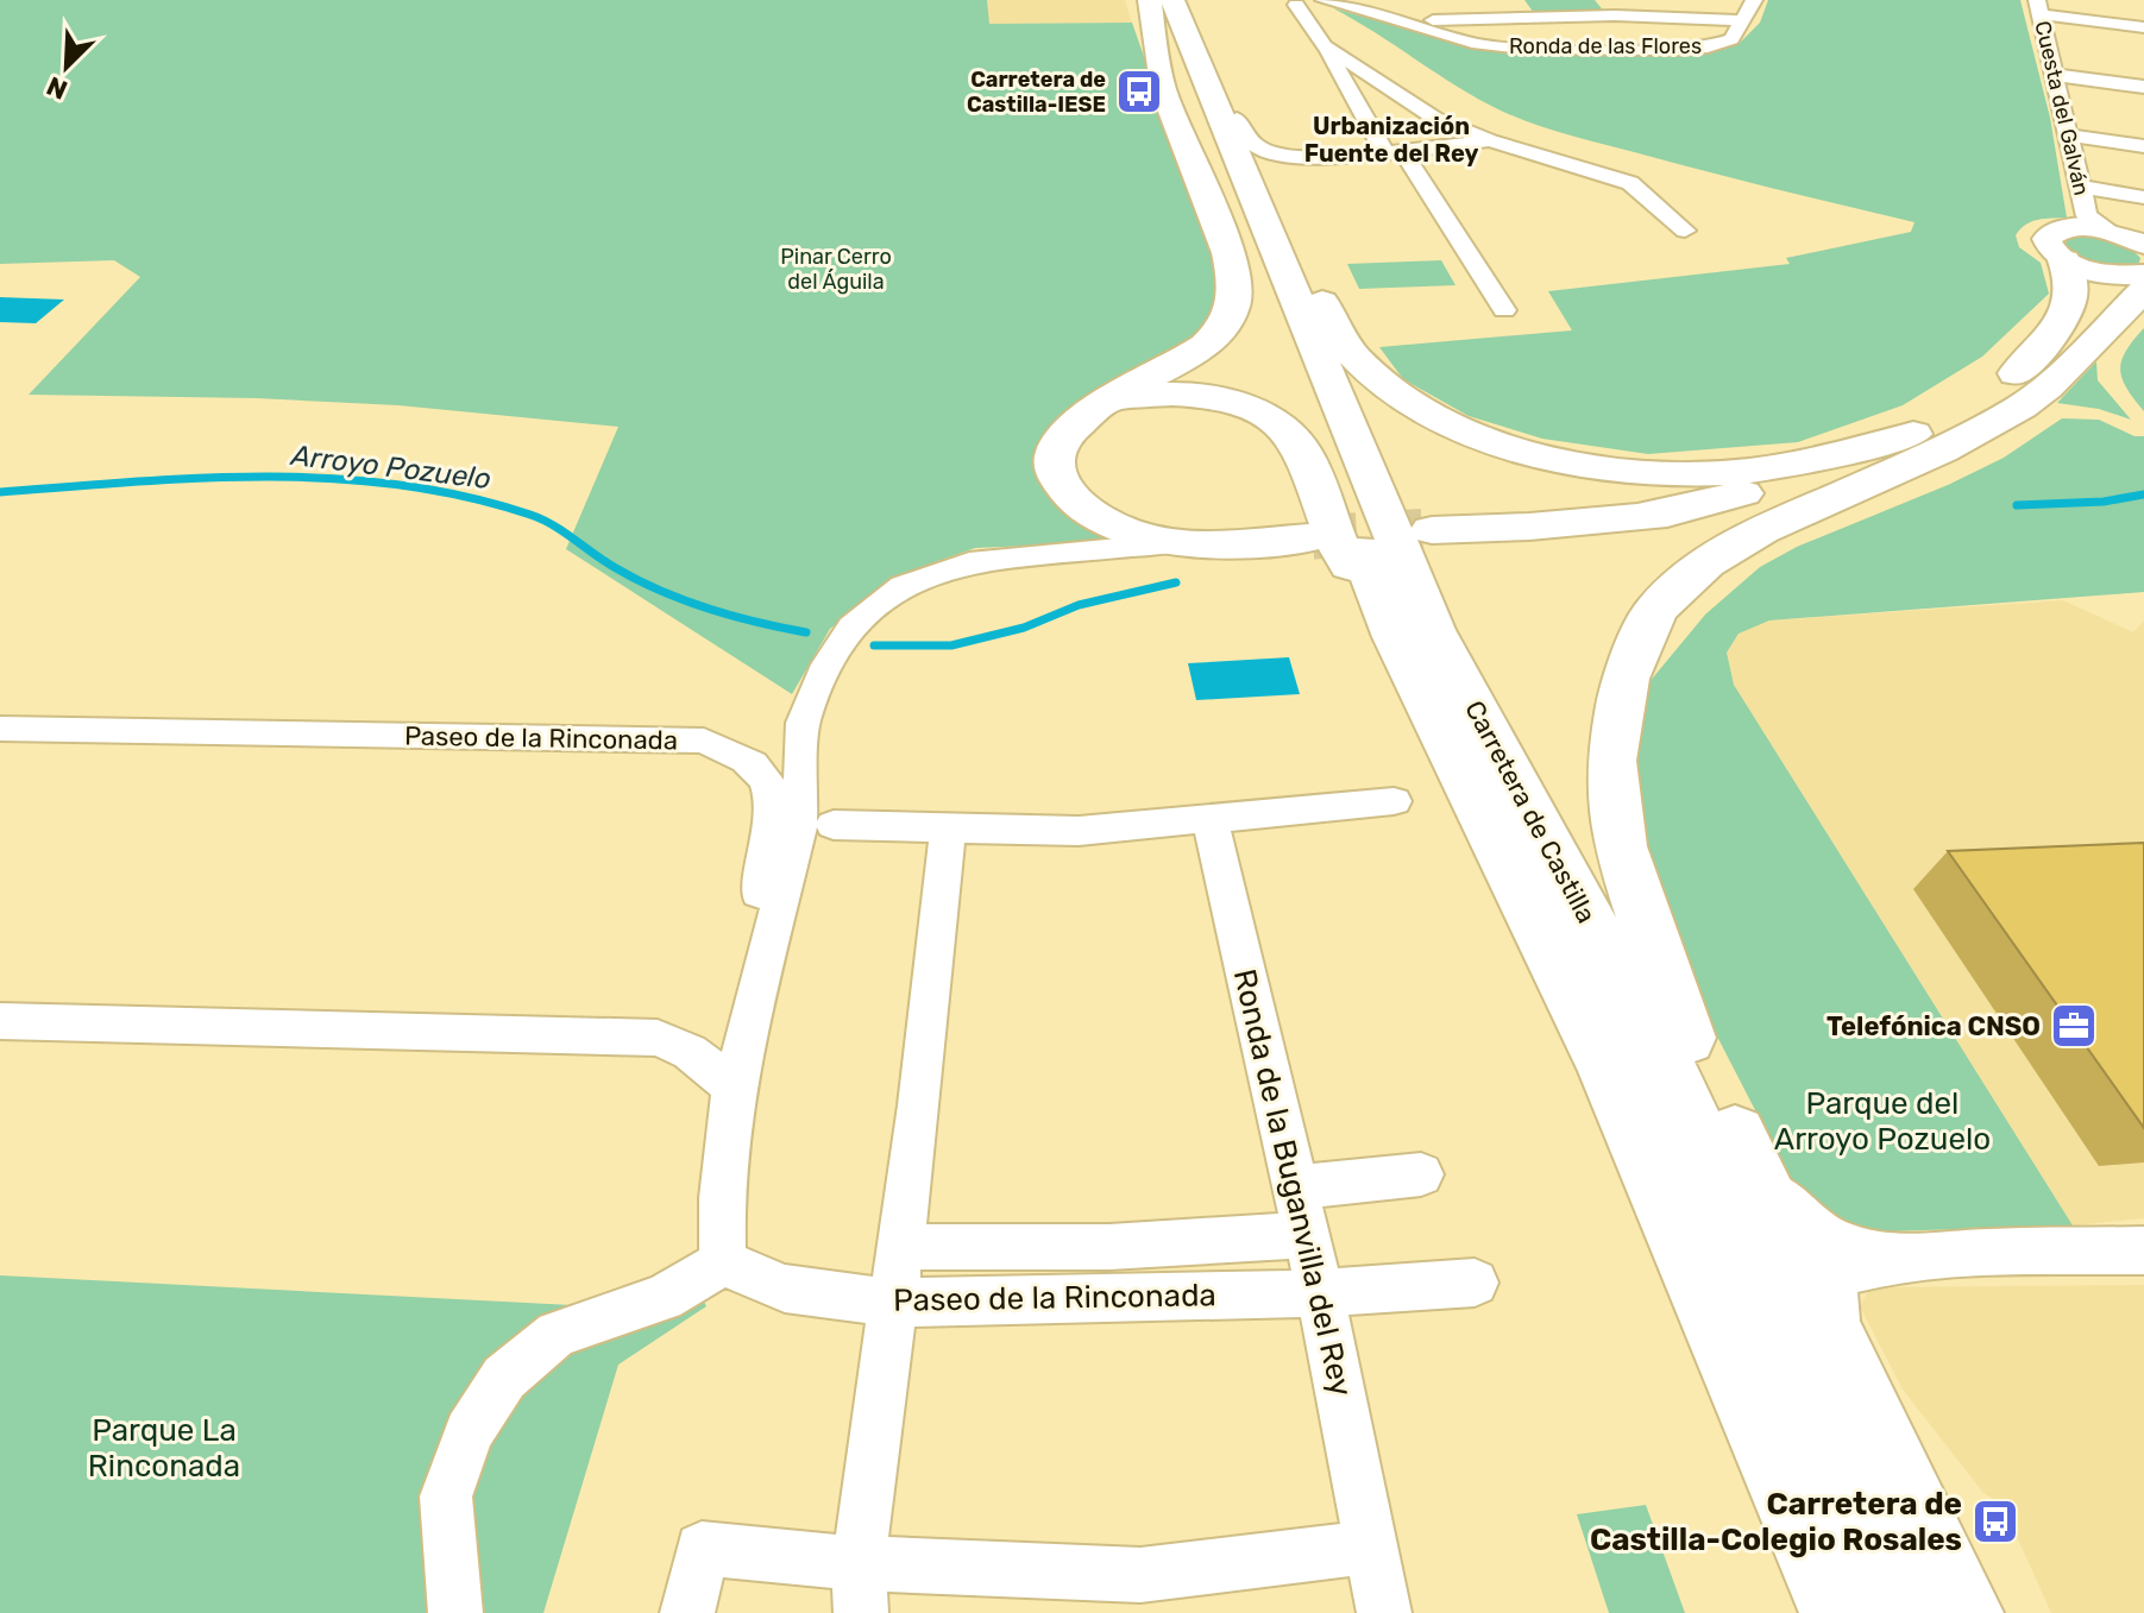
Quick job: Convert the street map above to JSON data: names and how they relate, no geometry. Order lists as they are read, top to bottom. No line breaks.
{"streets":{"highway":["Carretera de Castilla"],"street":["Ronda de las Flores","Cuesta del Galván","Paseo de la Rinconada","Ronda de la Buganvilla del Rey"]},"crossings":[["Paseo de la Rinconada","Ronda de la Buganvilla del Rey"]],"districts":["Urbanización Fuente del Rey"],"water":["Arroyo Pozuelo"],"parks":["Pinar Cerro del Águila","Parque del Arroyo Pozuelo","Parque La Rinconada"],"places":{"bus stop":["Carretera de Castilla-IESE","Carretera de Castilla-Colegio Rosales"],"office":["Telefónica CNSO"]},"north":"bottom left"}
